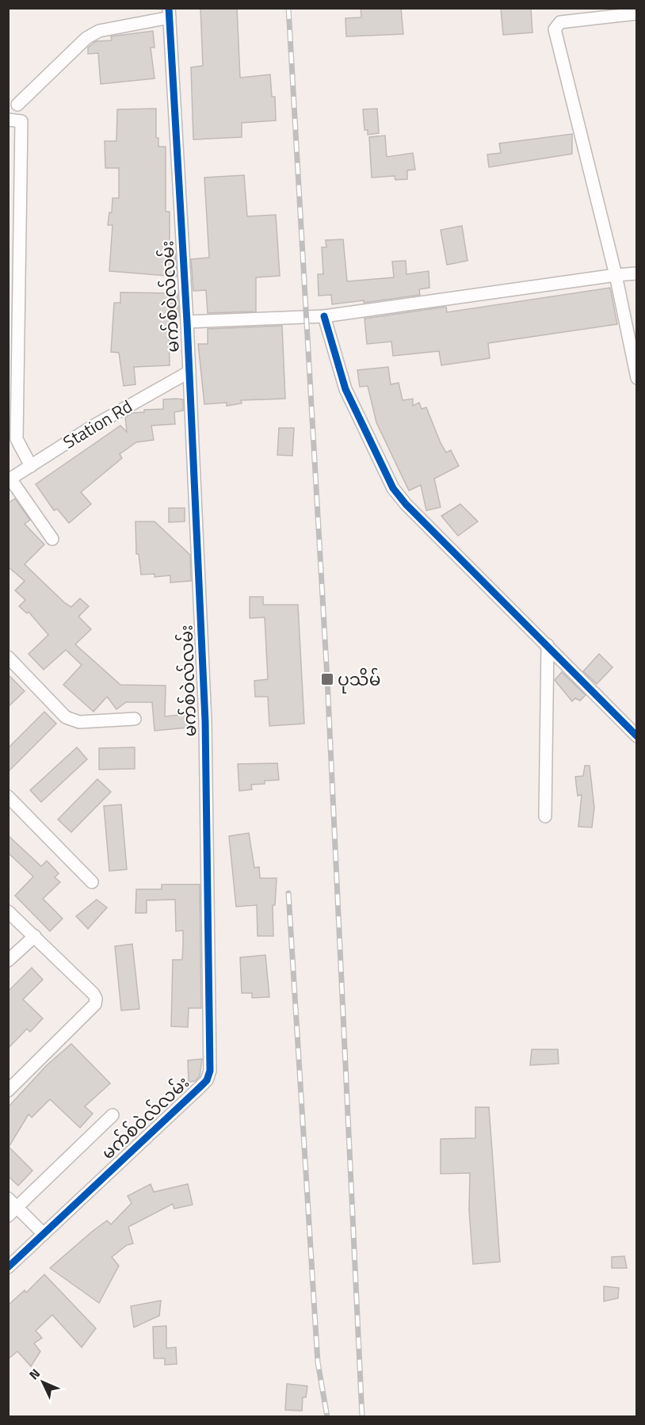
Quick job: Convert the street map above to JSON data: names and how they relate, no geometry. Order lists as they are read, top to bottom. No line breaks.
{"streets":{"street":["မက်စ်ဝဲလ်လမ်း","Station Rd"]},"crossings":[["မက်စ်ဝဲလ်လမ်း","Station Rd"]],"places":{"transit":["ပုသိမ်"]},"north":"top left"}
